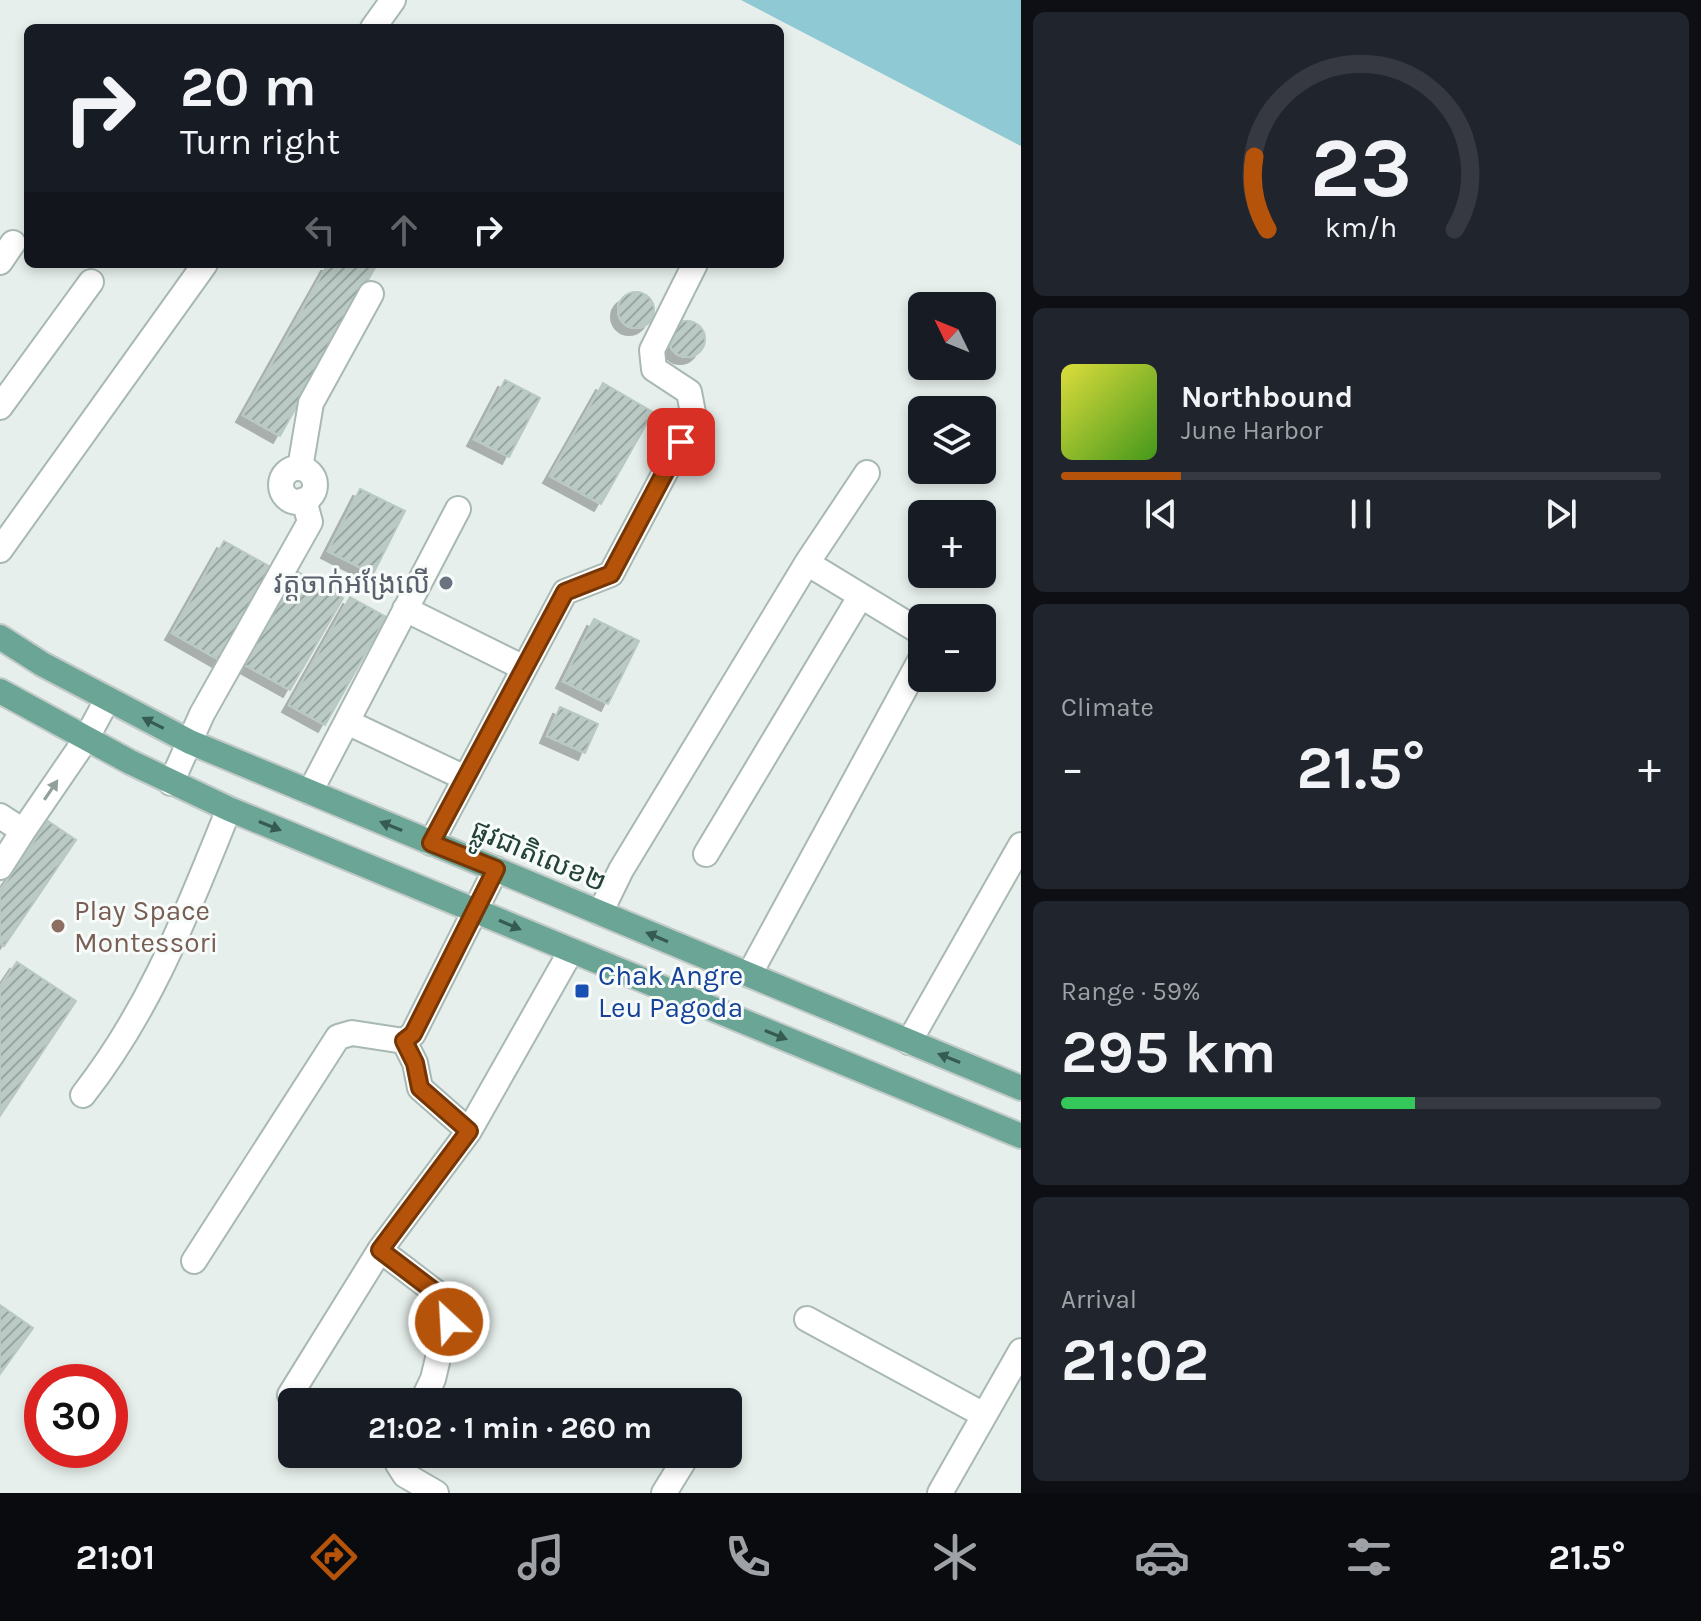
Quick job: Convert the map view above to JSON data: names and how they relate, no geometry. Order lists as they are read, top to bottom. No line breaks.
{"streets":{"main road":["ផ្លូវជាតិលេខ២"]},"places":{"other":["វត្តចាក់អង្រែលើ","Play Space Montessori"],"transit":["Chak Angre Leu Pagoda"]},"north":"top left","page":{"turn":["20 m","Turn right"],"map_buttons":["+","−"],"song":["Northbound","June Harbor"],"tile":["Climate",["Range · 59%","295 km"],["Arrival","21:02"]],"heat":["−","21.5°","+"],"limit":"30","trip":"21:02 · 1 min · 260 m","tabs":["21:01","21.5°"],"gauge":["23","km/h"]}}
